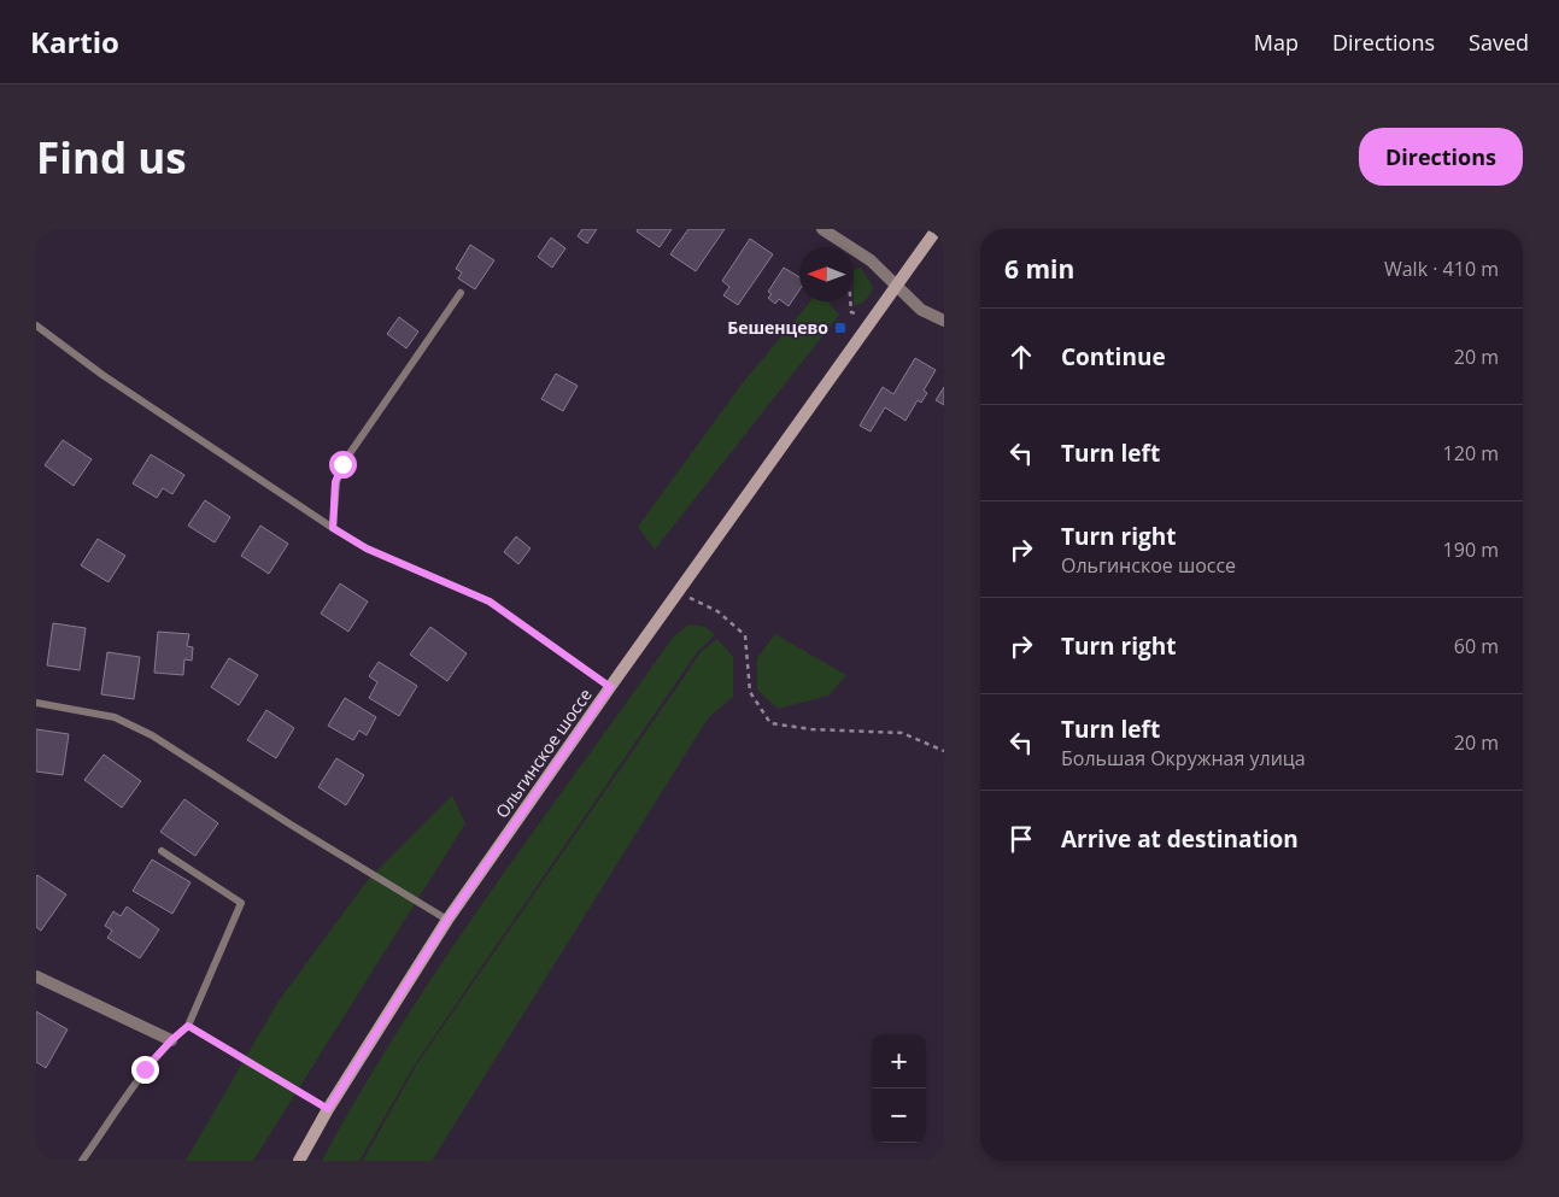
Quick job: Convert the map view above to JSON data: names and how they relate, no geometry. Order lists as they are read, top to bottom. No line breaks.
{"streets":{"main road":["Ольгинское шоссе"]},"places":{"transit":["Бешенцево"]},"north":"left","page":{"header":"Kartio","nav":["Map","Directions","Saved"],"buttons":"Directions","title":"Find us","heading":["6 min","Walk · 410 m"],"list":[["Continue","20 m"],["Turn left","120 m"],["Turn right","Ольгинское шоссе","190 m"],["Turn right","60 m"],["Turn left","Большая Окружная улица","20 m"],"Arrive at destination"],"map_buttons":["+","−"]}}
